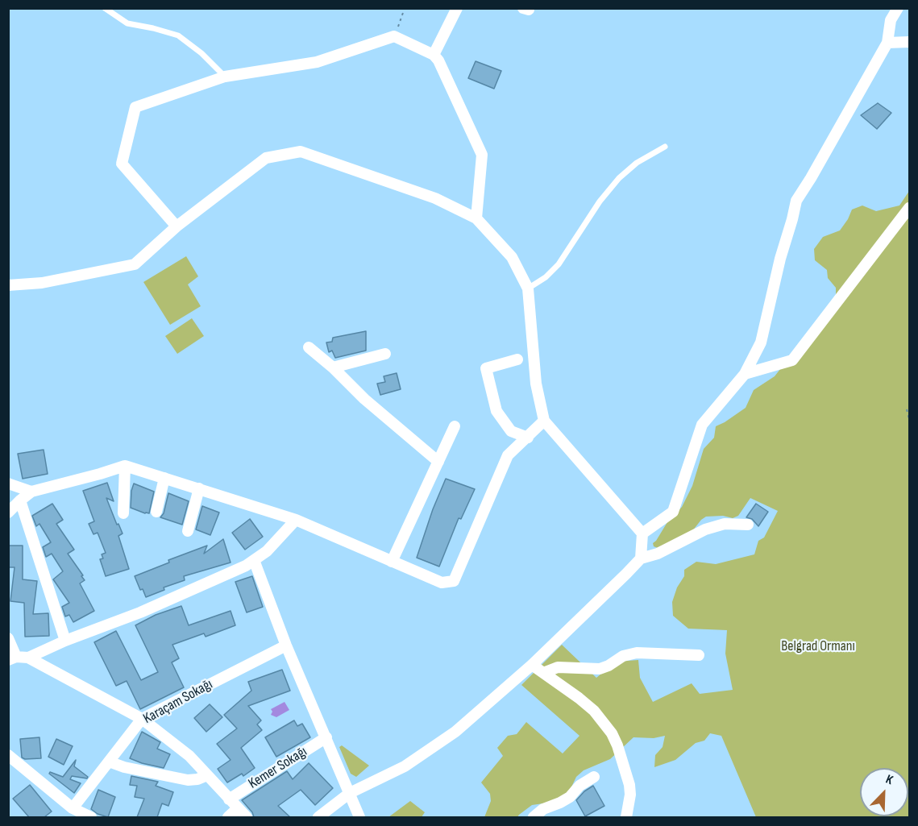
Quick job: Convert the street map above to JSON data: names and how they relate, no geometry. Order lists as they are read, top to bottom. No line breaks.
{"streets":{"street":["Karaçam Sokağı","Kemer Sokağı"]},"parks":["Belgrad Ormanı"],"north":"top right"}
